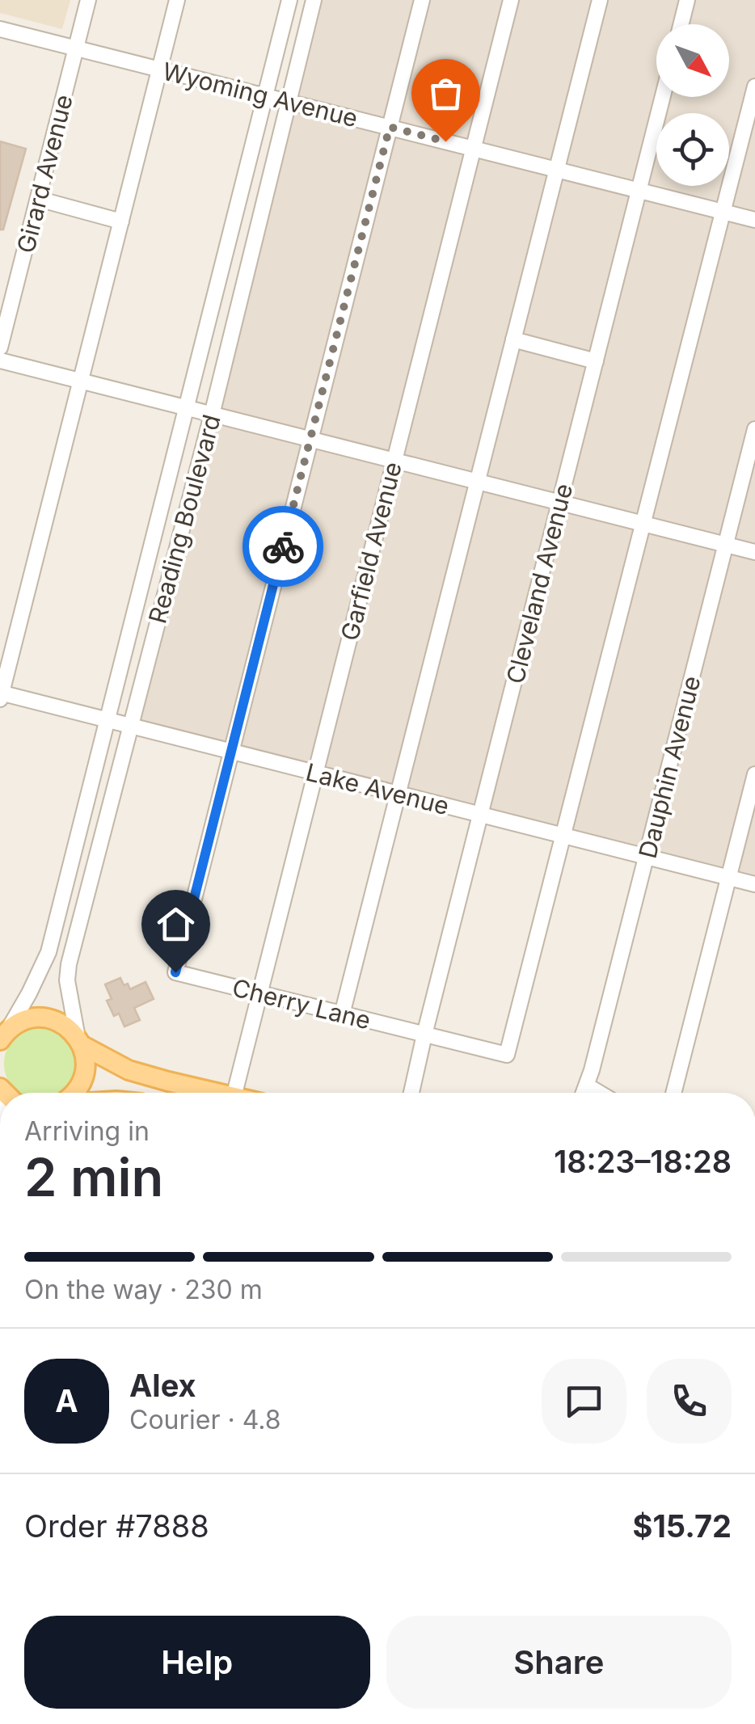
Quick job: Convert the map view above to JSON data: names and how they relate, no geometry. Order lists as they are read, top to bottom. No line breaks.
{"streets":{"street":["Wyoming Avenue","Girard Avenue","Reading Boulevard","Garfield Avenue","Cleveland Avenue","Dauphin Avenue","Lake Avenue","Cherry Lane"]},"crossings":[["Wyoming Avenue","Girard Avenue"],["Wyoming Avenue","Reading Boulevard"],["Wyoming Avenue","Garfield Avenue"],["Wyoming Avenue","Cleveland Avenue"],["Wyoming Avenue","Cherry Lane"],["Reading Boulevard","Lake Avenue"],["Garfield Avenue","Lake Avenue"],["Garfield Avenue","Cherry Lane"],["Cleveland Avenue","Lake Avenue"],["Cleveland Avenue","Cherry Lane"],["Dauphin Avenue","Lake Avenue"],["Lake Avenue","Cherry Lane"]],"north":"bottom right","page":{"heading":["2 min","Arriving in","18:23–18:28"],"panel":["Alex","Courier · 4.8","Order #7888","$15.72"],"bar":"On the way · 230 m","round":"A","buttons":["Help","Share"]}}
